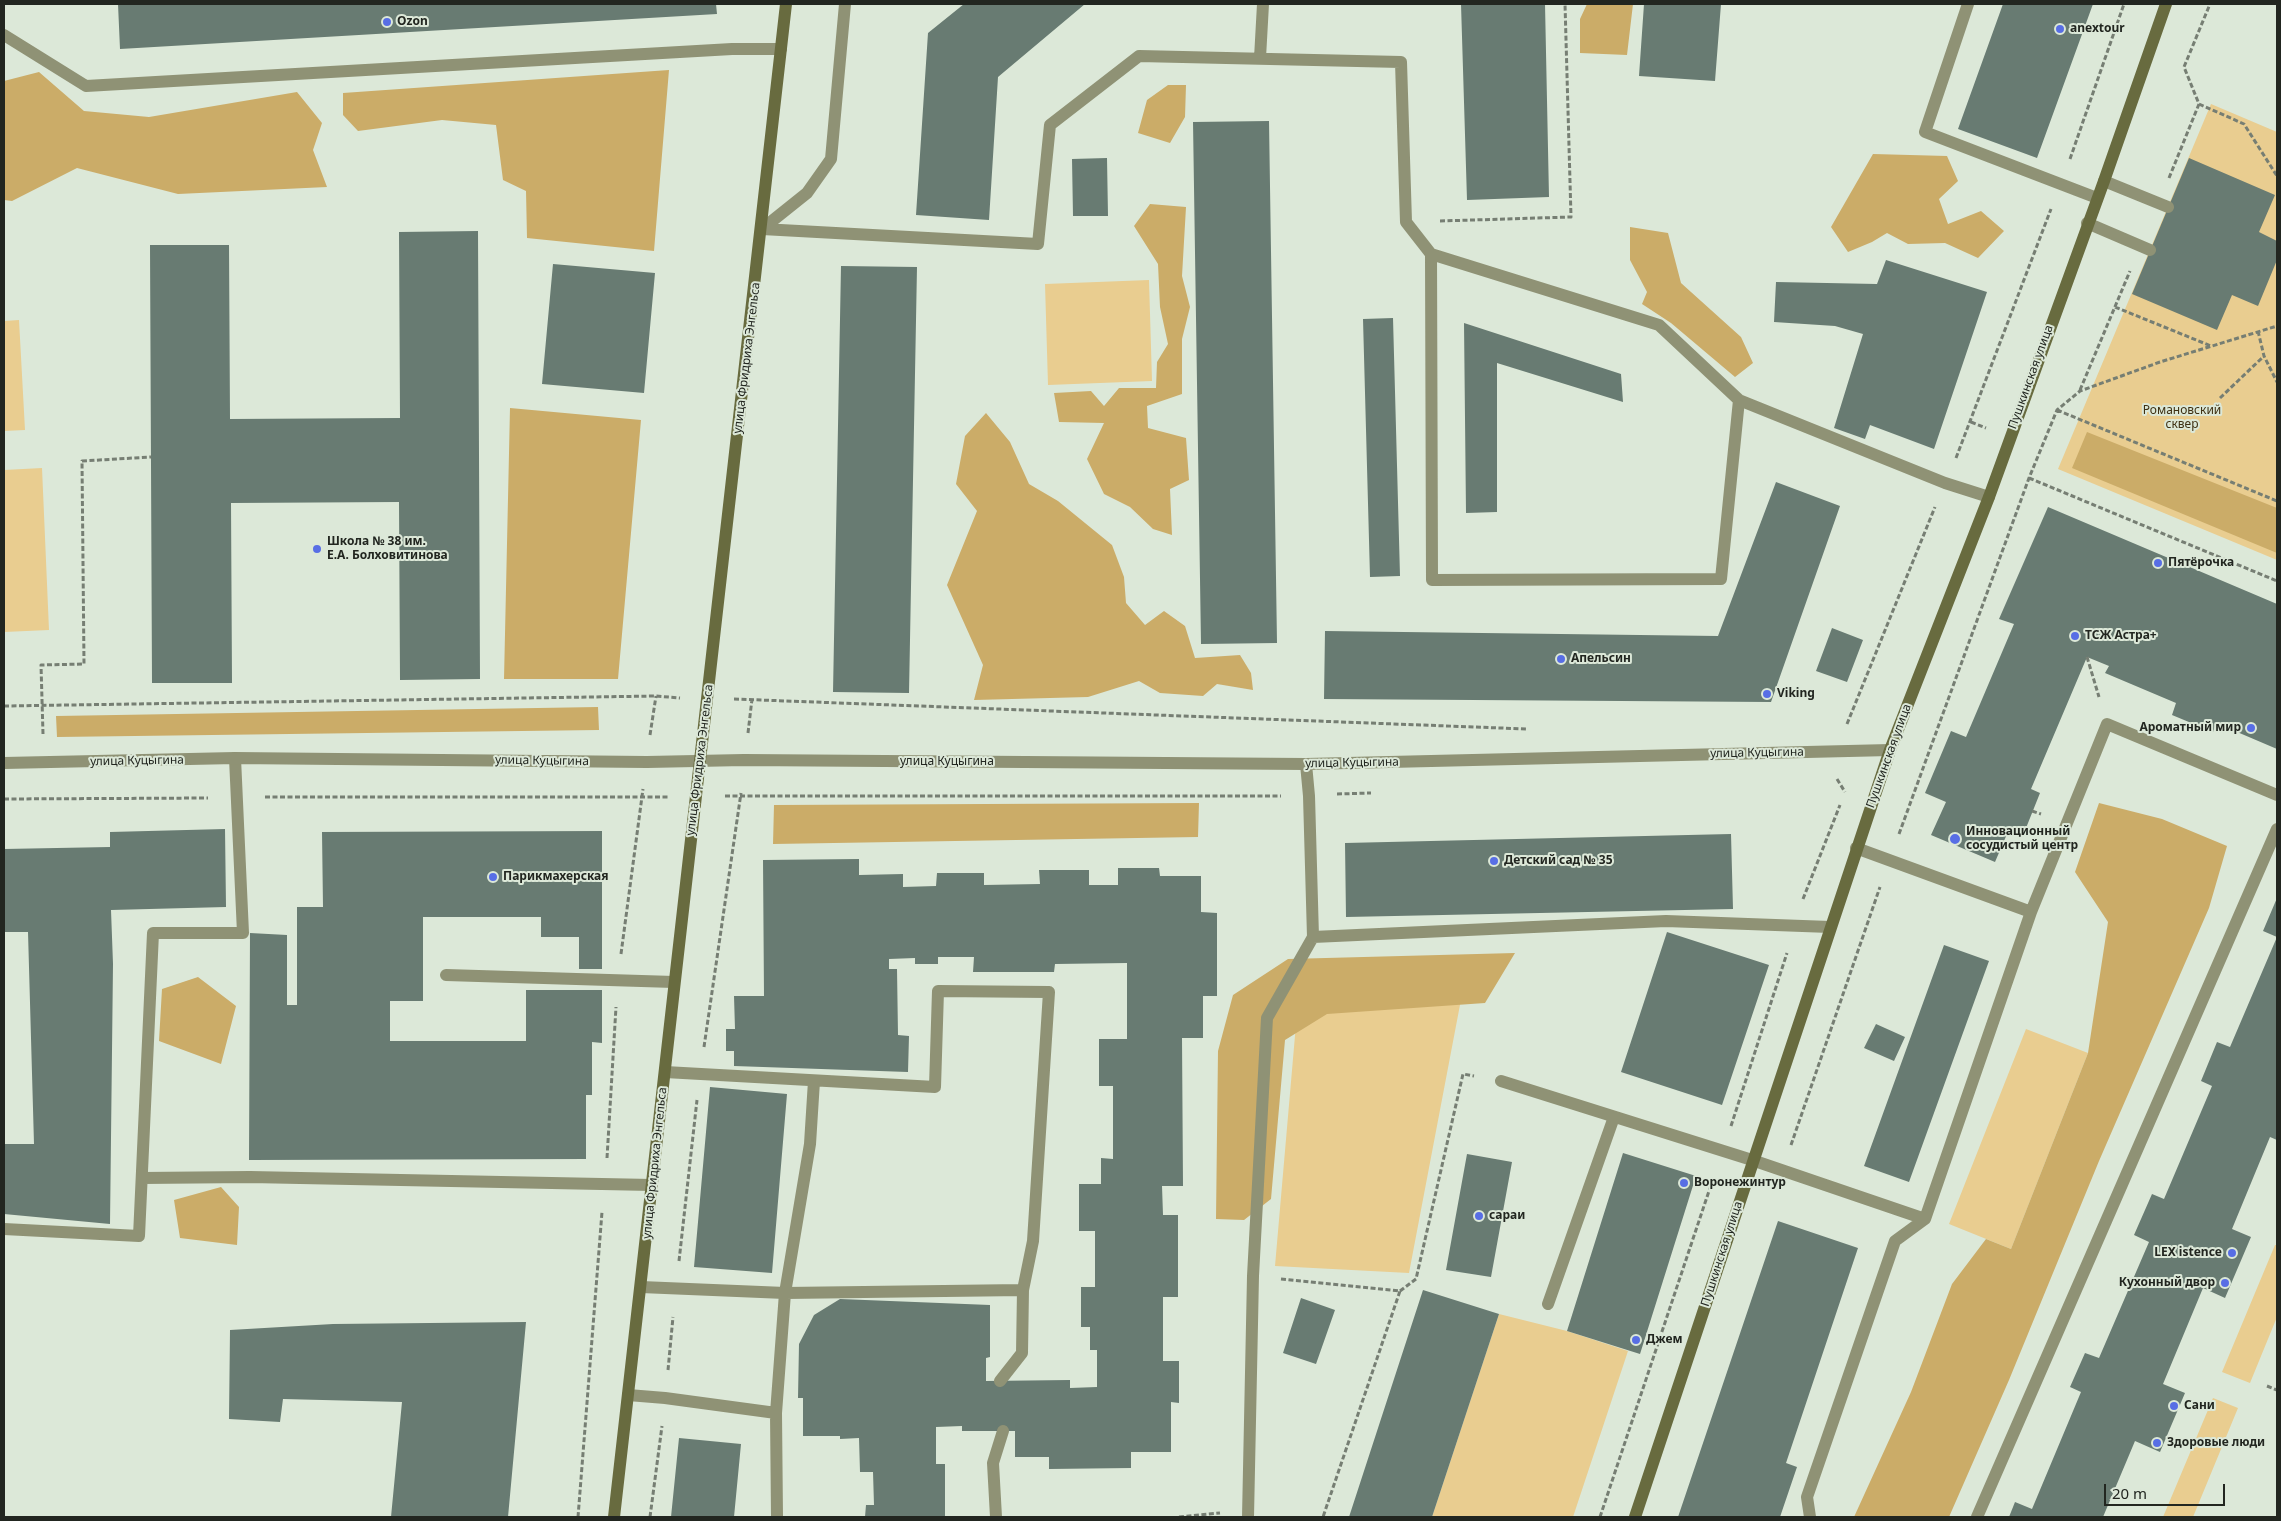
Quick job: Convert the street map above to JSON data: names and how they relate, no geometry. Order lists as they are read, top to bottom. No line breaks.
{"streets":{"street":["улица Фридриха Энгельса","Пушкинская улица","улица Куцыгина"]},"crossings":[["улица Фридриха Энгельса","улица Куцыгина"],["Пушкинская улица","улица Куцыгина"]],"parks":["Романовский сквер"],"places":["Ozon","anextour","Школа № 38 им. Е.А. Болховитинова","Пятёрочка","ТСЖ Астра+","Апельсин","Viking","Ароматный мир","Инновационный сосудистый центр","Детский сад № 35","Парикмахерская","Воронежинтур","сараи","LEX istence","Кухонный двор","Джем","Сани","Здоровые люди"],"scale_bar":"20 m"}
